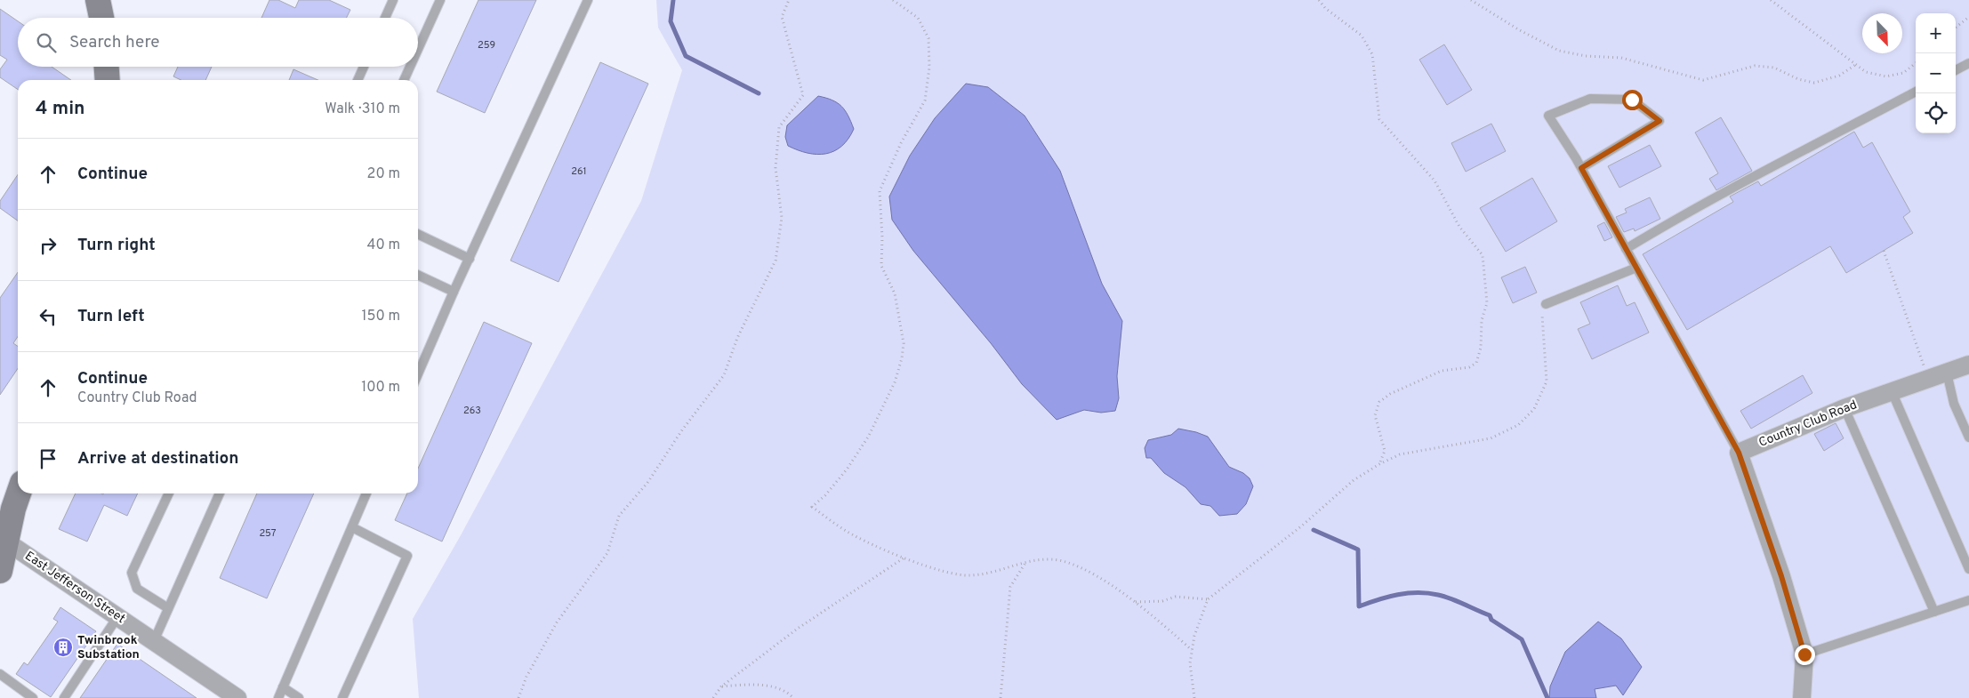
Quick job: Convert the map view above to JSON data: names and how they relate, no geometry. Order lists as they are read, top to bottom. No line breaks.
{"streets":{"street":["Country Club Road","East Jefferson Street"]},"places":{"building":["Twinbrook Substation"]},"house_numbers":["259","261","263","257"],"north":"bottom right","page":{"map_buttons":["+","−"],"search":"Search here","heading":["4 min","Walk · 310 m"],"list":[["Continue","20 m"],["Turn right","40 m"],["Turn left","150 m"],["Continue","Country Club Road","100 m"],"Arrive at destination"]}}
